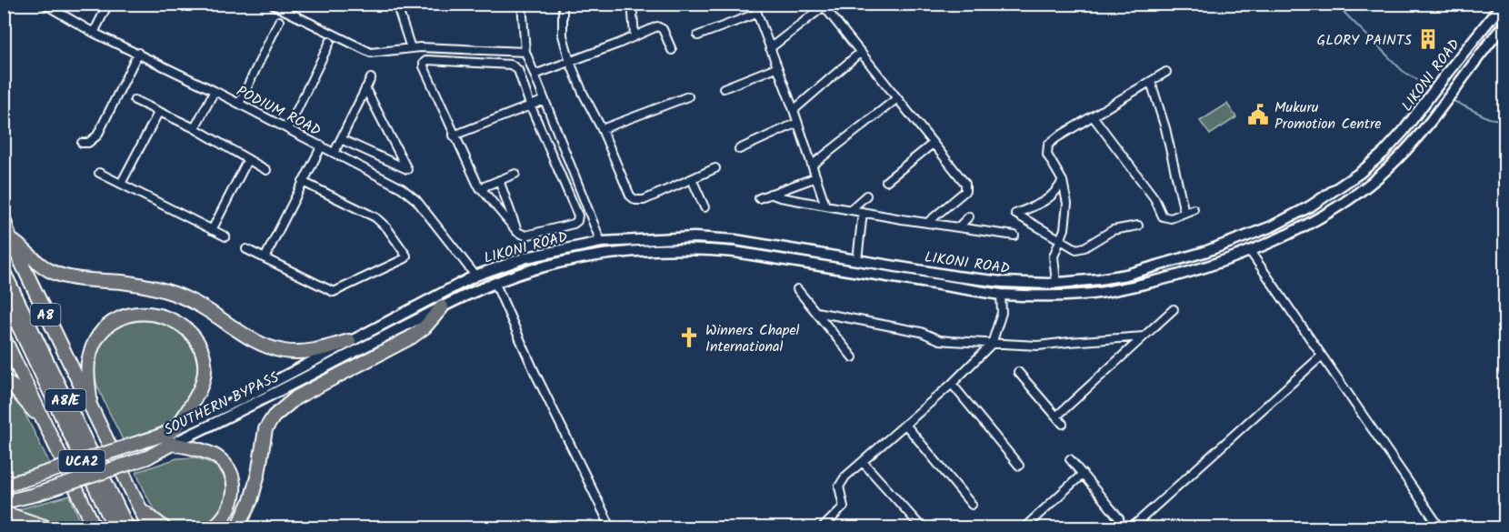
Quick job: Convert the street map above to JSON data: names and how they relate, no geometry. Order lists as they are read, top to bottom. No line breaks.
{"streets":{"highway":["A8","A8/E","SOUTHERN BYPASS","UCA2"],"main road":["LIKONI ROAD"],"street":["PODIUM ROAD"]},"crossings":[["LIKONI ROAD","PODIUM ROAD"],["LIKONI ROAD","SOUTHERN BYPASS"]],"places":{"building":["GLORY PAINTS"],"public building":["Mukuru Promotion Centre"],"church":["Winners Chapel International"]}}
